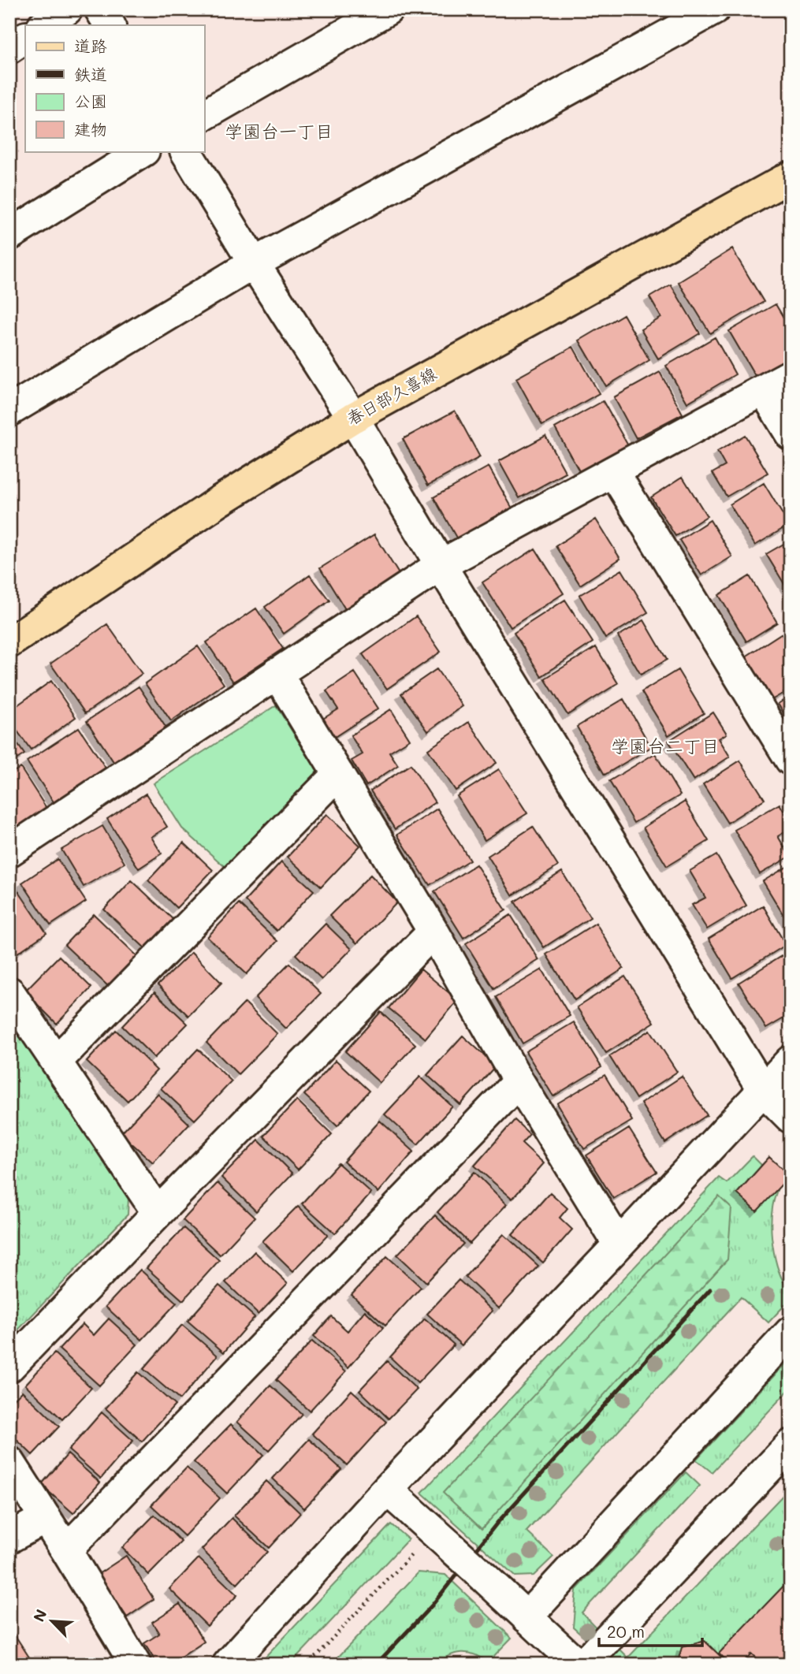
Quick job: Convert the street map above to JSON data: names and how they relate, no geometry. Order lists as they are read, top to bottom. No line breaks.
{"streets":{"main road":["春日部久喜線"]},"districts":["学園台一丁目","学園台二丁目"],"legend":["道路","鉄道","公園","建物"],"scale_bar":"20 m","north":"top left"}
